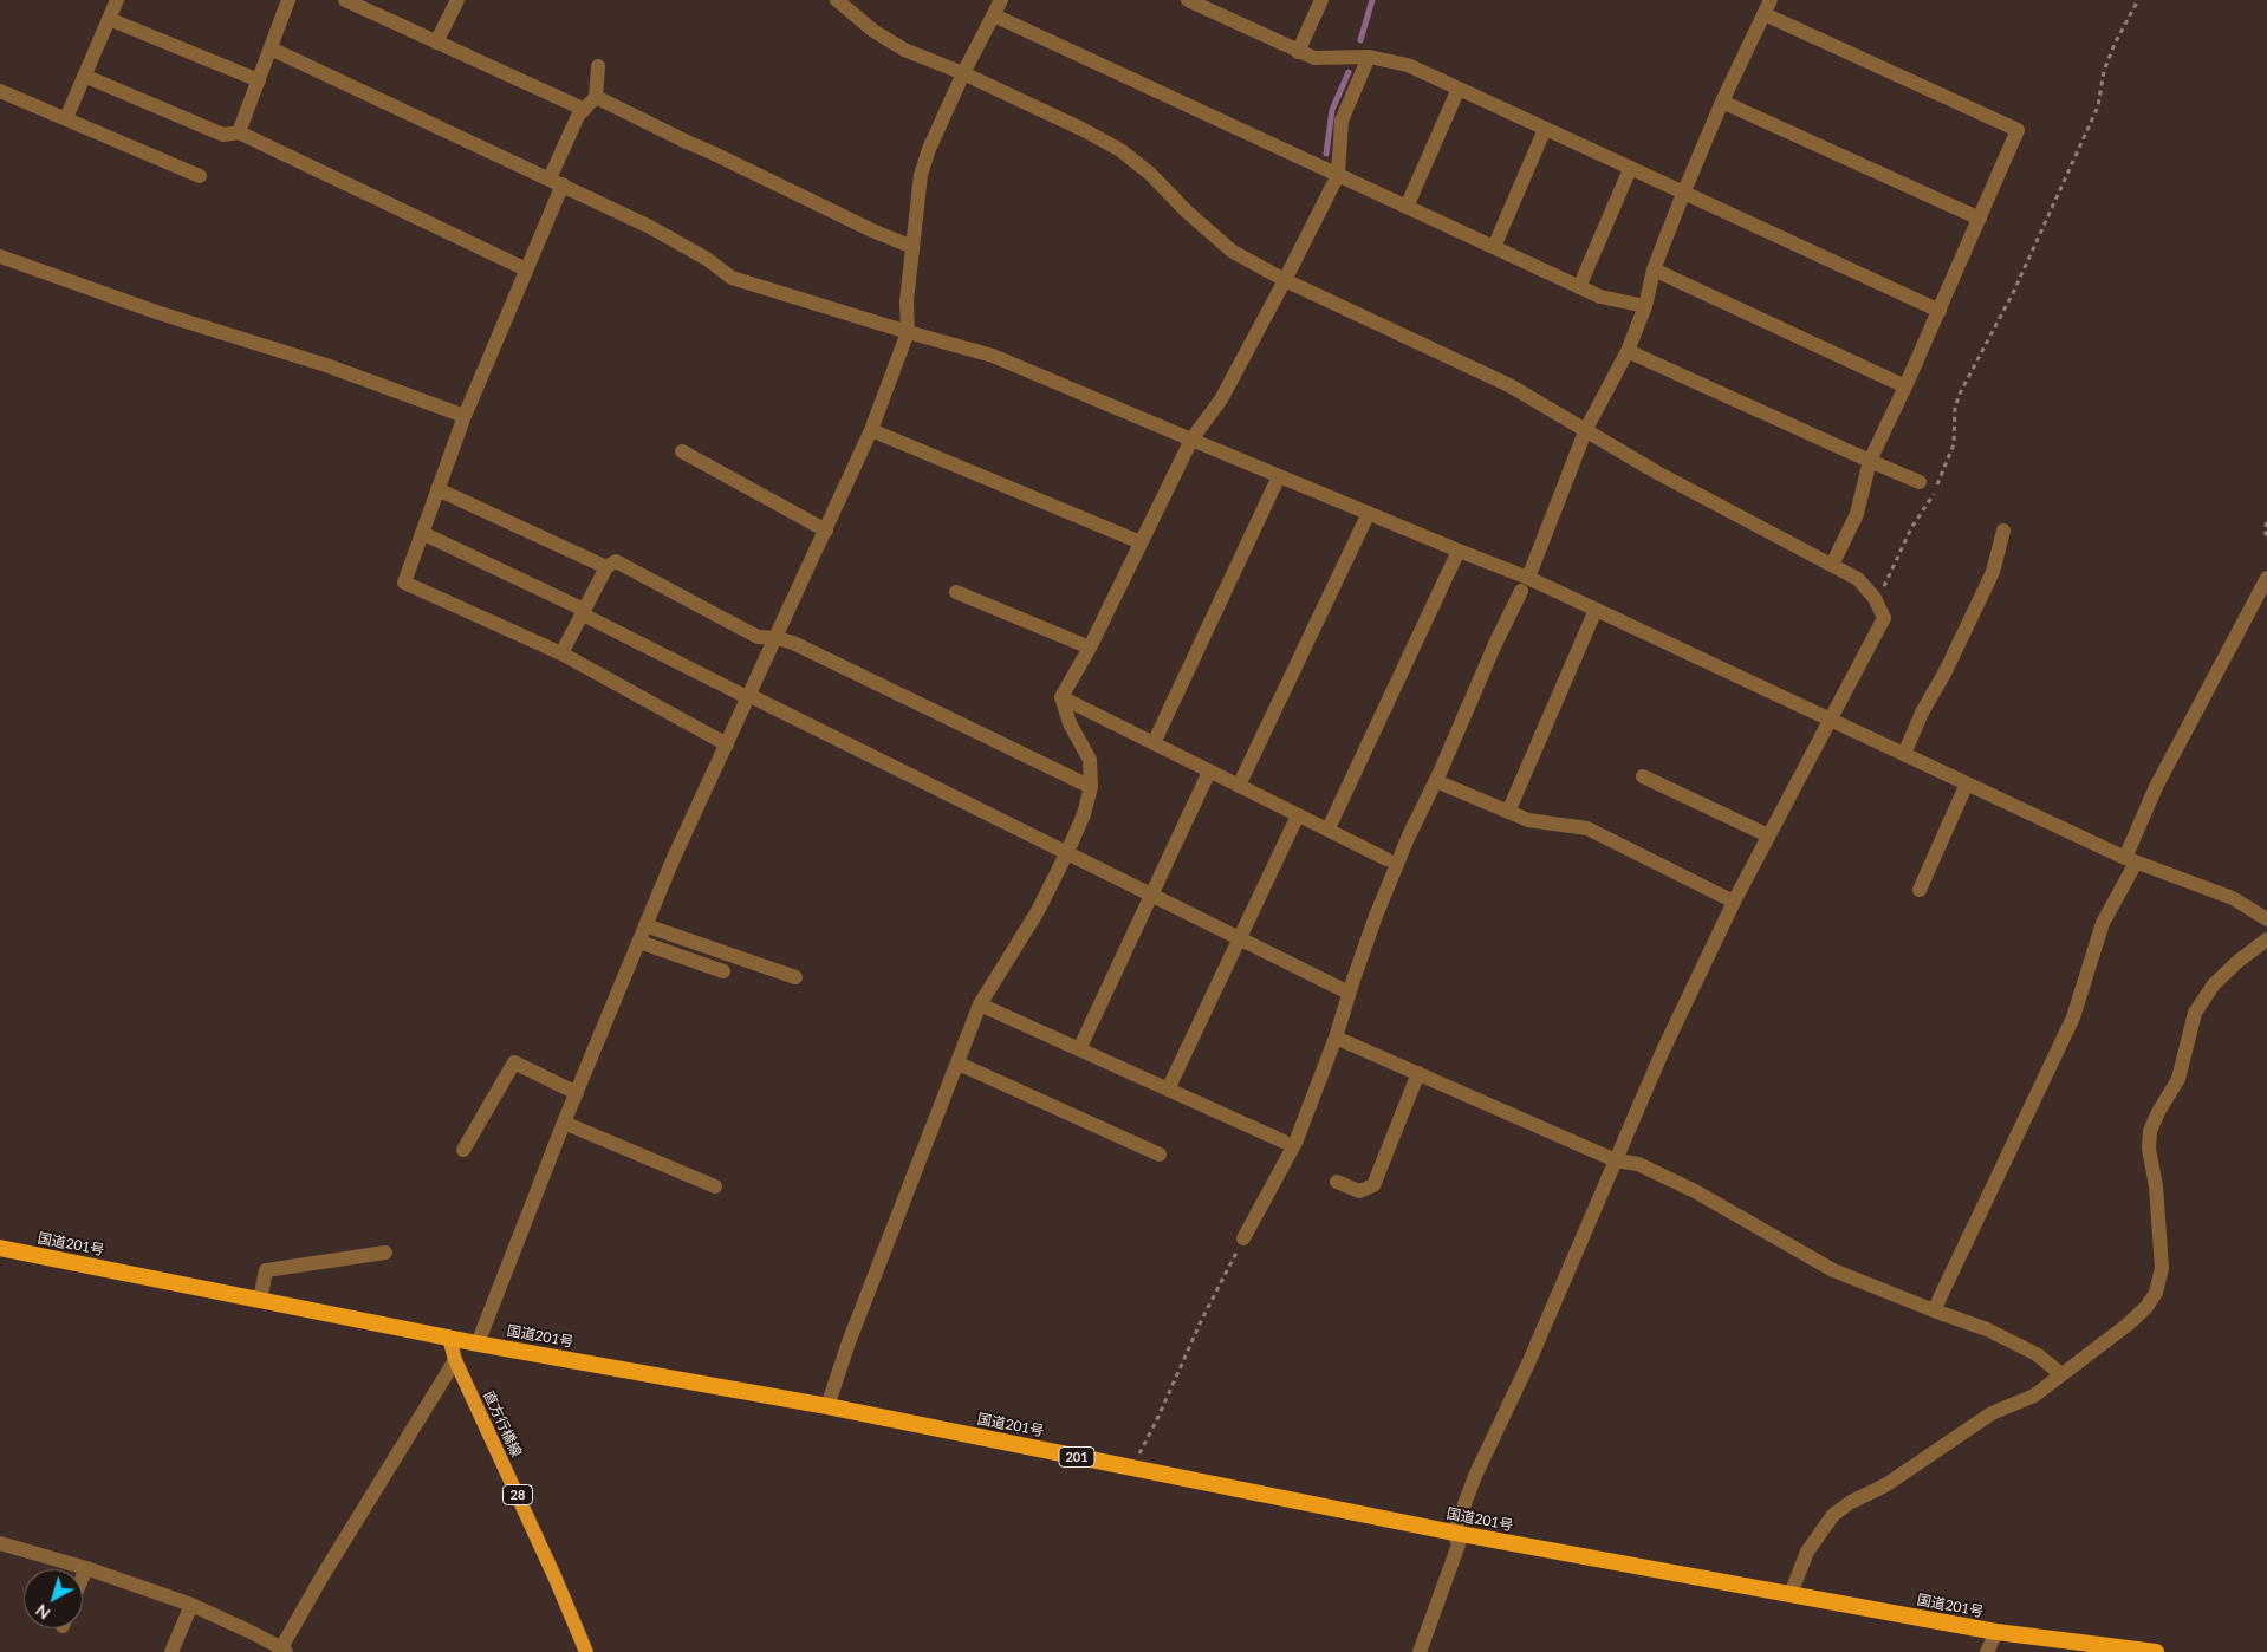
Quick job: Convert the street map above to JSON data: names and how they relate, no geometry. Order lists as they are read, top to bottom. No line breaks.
{"streets":{"highway":["国道201号","201"],"main road":["直方行橋線","28"]},"crossings":[["国道201号","直方行橋線"]],"north":"bottom left"}
